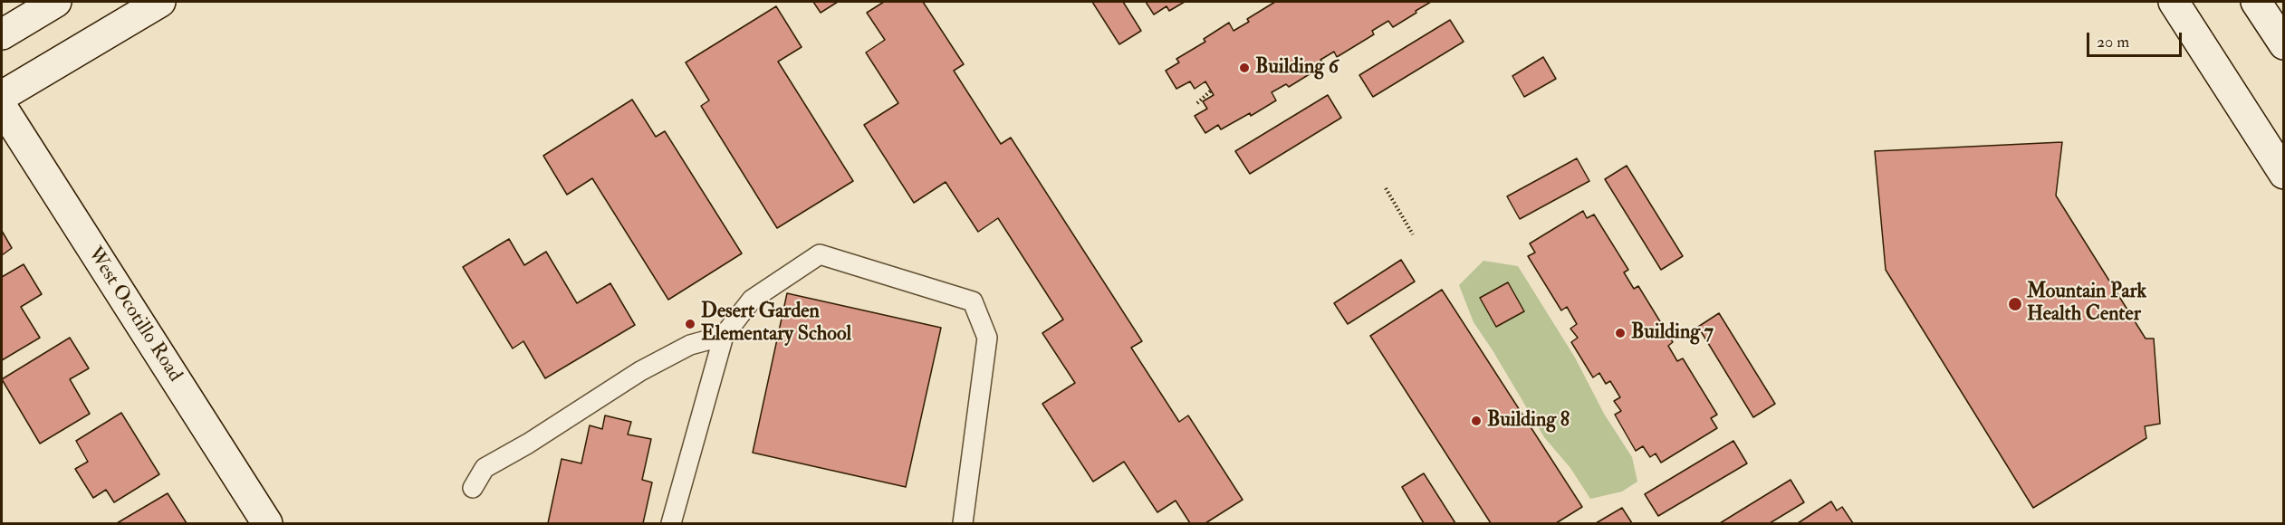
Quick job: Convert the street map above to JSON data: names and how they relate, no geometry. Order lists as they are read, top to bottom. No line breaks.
{"streets":{"street":["West Ocotillo Road"]},"places":["Building 6","Mountain Park Health Center","Desert Garden Elementary School","Building 7","Building 8"],"scale_bar":"20 m"}
